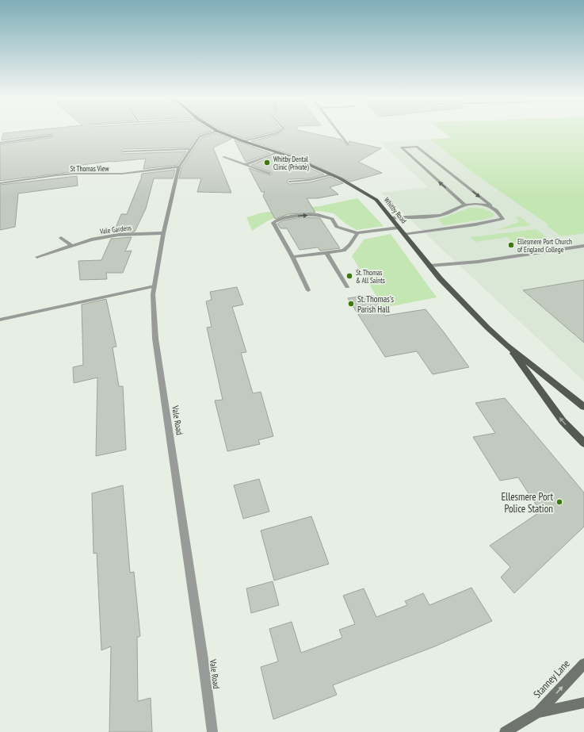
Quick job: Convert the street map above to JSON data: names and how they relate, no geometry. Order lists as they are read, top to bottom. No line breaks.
{"streets":{"main road":["Whitby Road","Stanney Lane"],"street":["St Thomas View","Vale Gardens","Vale Road"]},"crossings":[["St Thomas View","Vale Road"],["Whitby Road","Vale Road"],["Vale Gardens","Vale Road"]],"one_way":["Stanney Lane"],"places":["Whitby Dental Clinic (Private)","Ellesmere Port Church of England College","St. Thomas & All Saints","St. Thomas's Parish Hall","Ellesmere Port Police Station"]}
